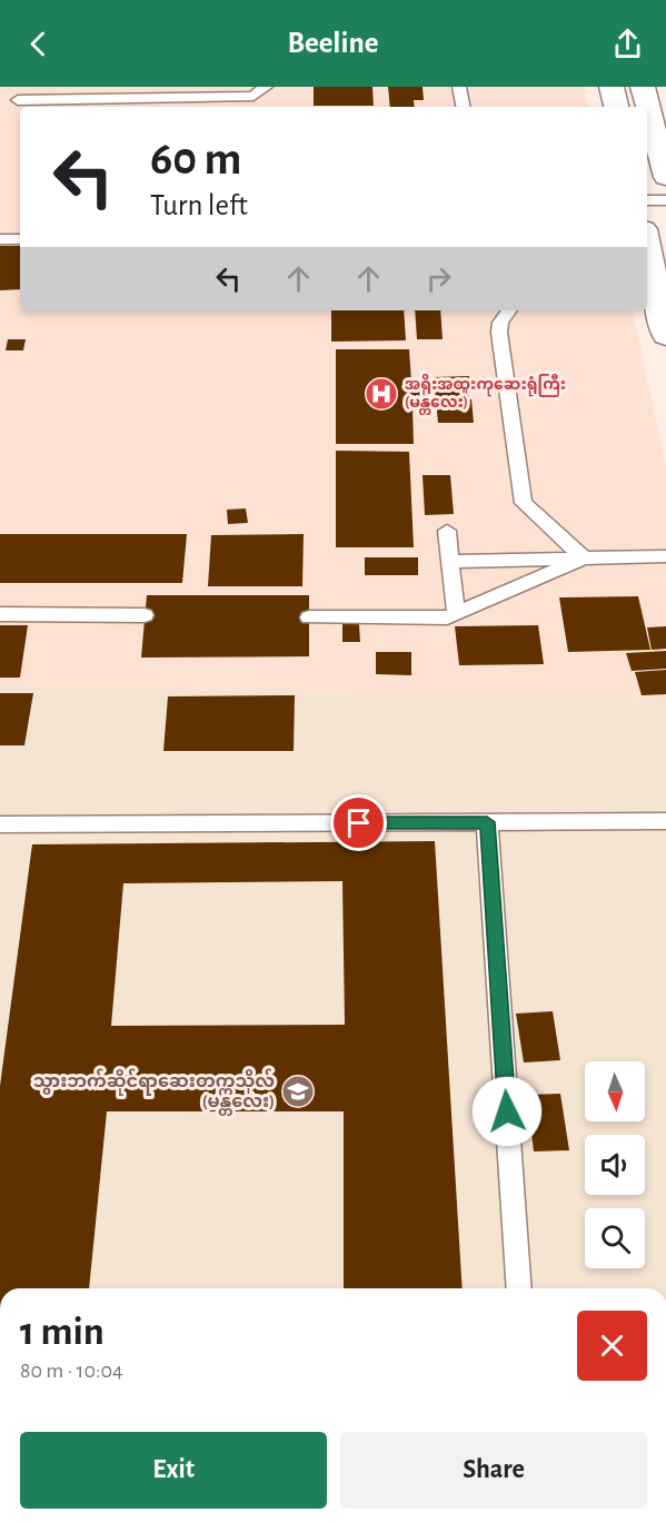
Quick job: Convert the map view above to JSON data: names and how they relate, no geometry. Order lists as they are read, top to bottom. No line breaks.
{"places":{"hospital":["အရိုးအထူးကုဆေးရုံကြီး (မန္တလေး)"],"school or university":["သွားဘက်ဆိုင်ရာဆေးတက္ကသိုလ် (မန္တလေး)"]},"north":"bottom","page":{"header":"Beeline","turn":["60 m","Turn left"],"heading":["1 min","80 m · 10:04"],"buttons":["Exit","Share"]}}
